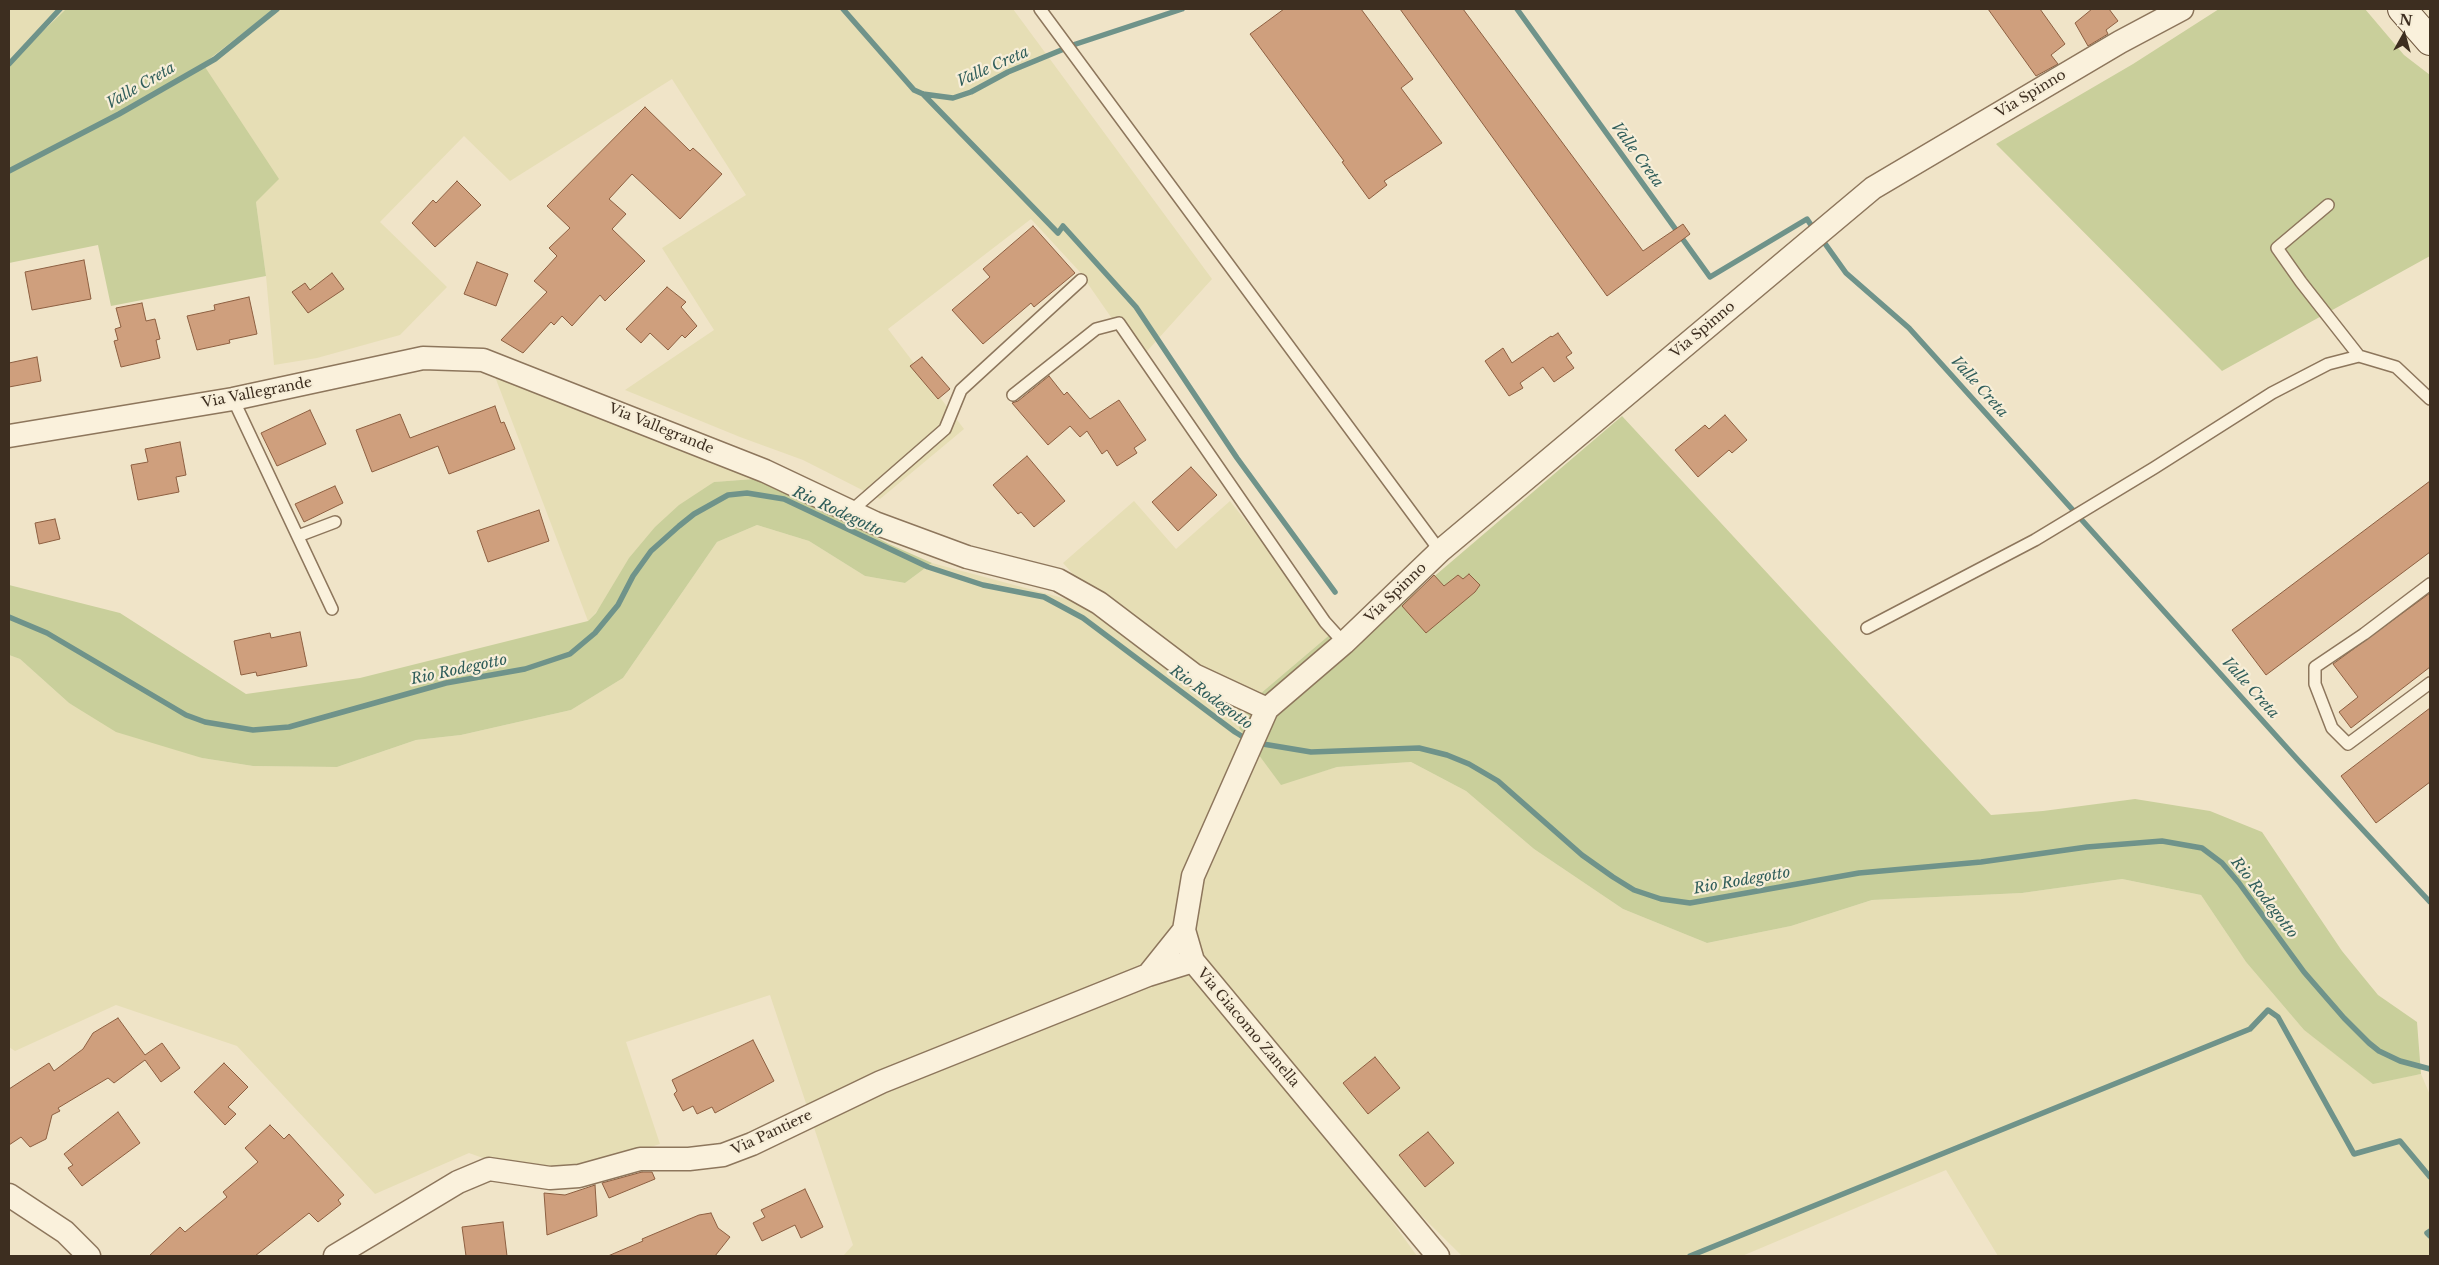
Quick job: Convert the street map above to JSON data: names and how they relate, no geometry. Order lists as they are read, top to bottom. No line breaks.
{"streets":{"street":["Via Spinno","Via Vallegrande","Via Giacomo Zanella","Via Pantiere"]},"crossings":[["Via Spinno","Via Vallegrande"],["Via Spinno","Via Giacomo Zanella"],["Via Vallegrande","Via Giacomo Zanella"],["Via Giacomo Zanella","Via Pantiere"]],"water":["Valle Creta","Rio Rodegotto"],"north":"top"}
